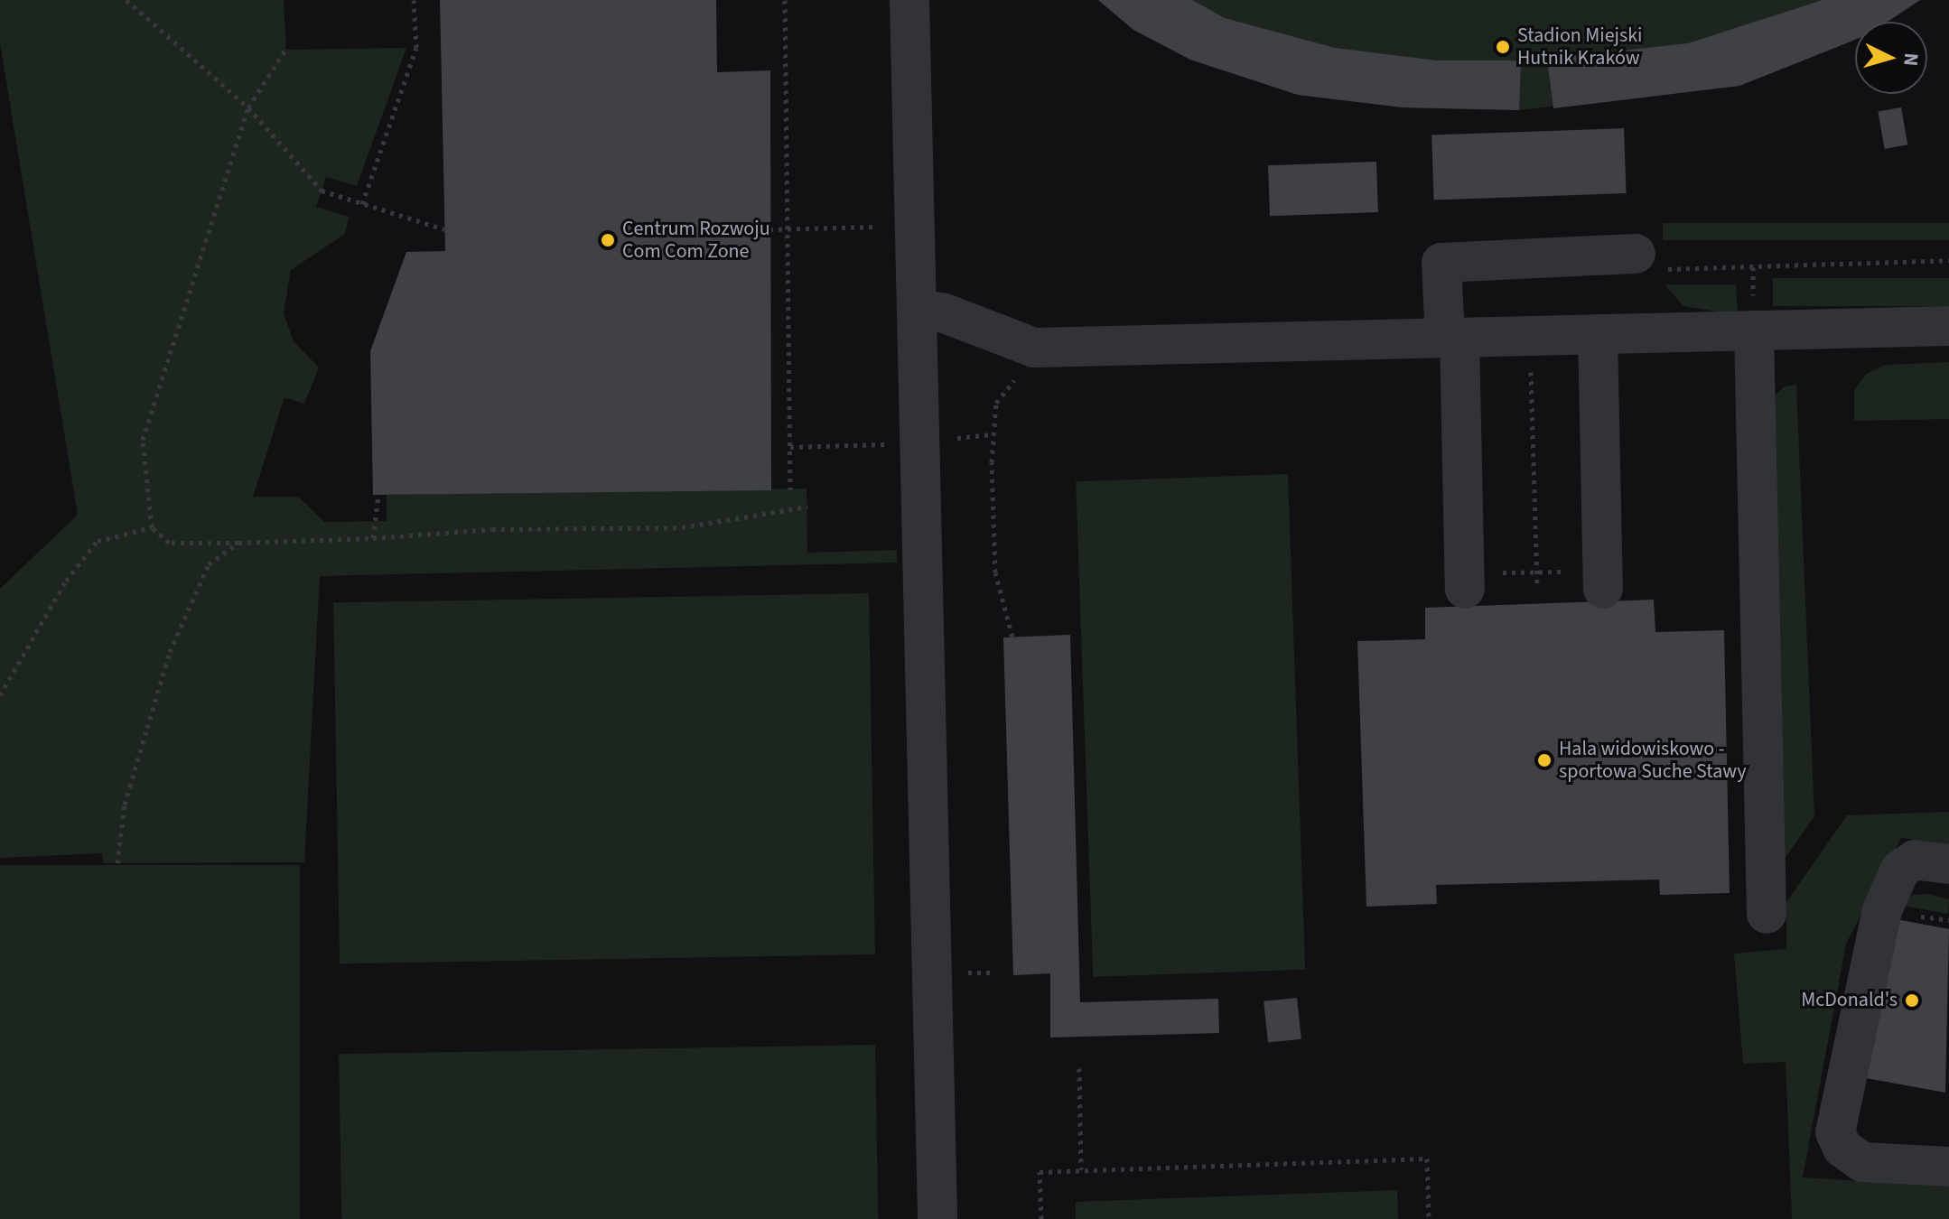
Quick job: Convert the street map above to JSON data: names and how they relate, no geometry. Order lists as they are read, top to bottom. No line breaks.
{"places":["Stadion Miejski Hutnik Kraków","Centrum Rozwoju Com Com Zone","Hala widowiskowo - sportowa Suche Stawy","McDonald's"],"north":"right"}
